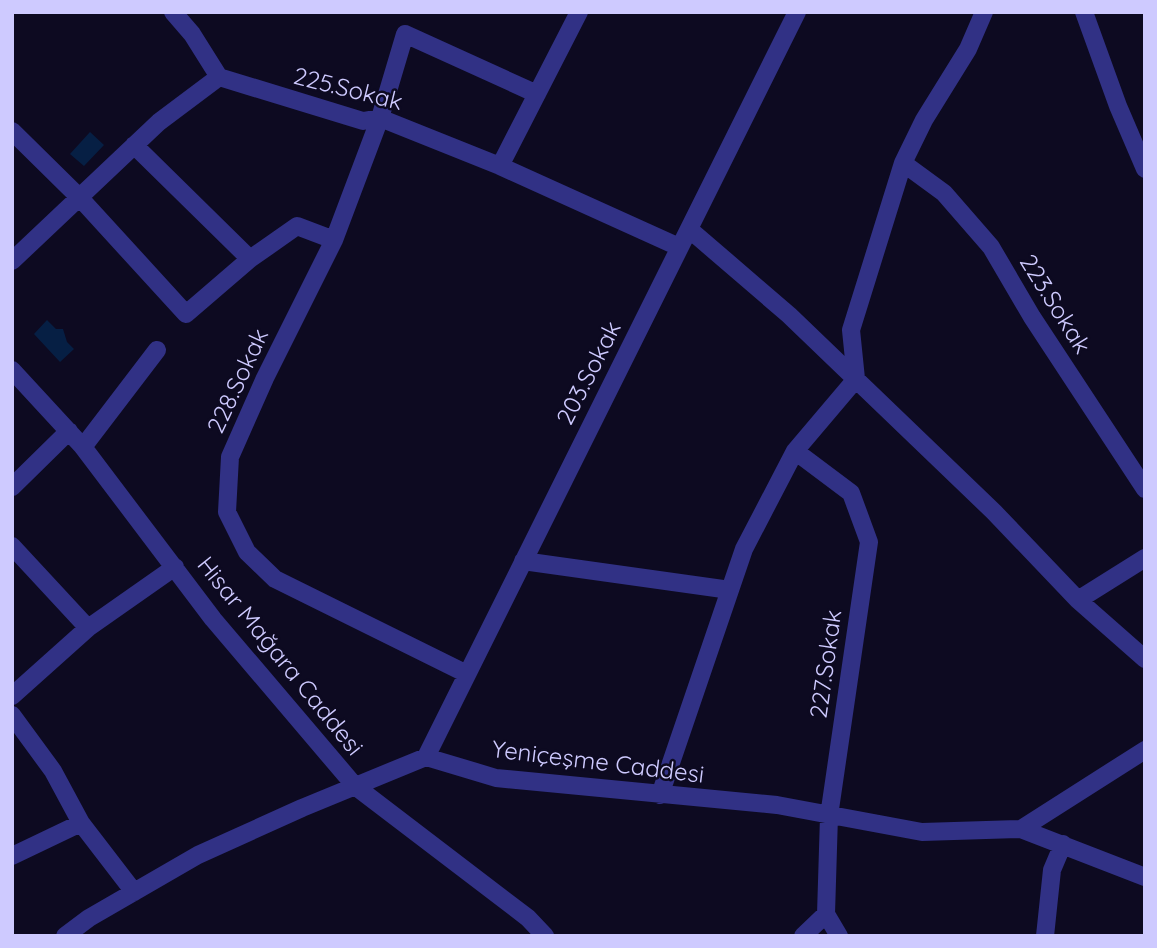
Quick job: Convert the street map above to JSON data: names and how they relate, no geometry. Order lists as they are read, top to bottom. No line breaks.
{"streets":{"street":["225.Sokak","223.Sokak","203.Sokak","228.Sokak","Hisar Mağara Caddesi","227.Sokak","Yeniçeşme Caddesi"]},"crossings":[["225.Sokak","203.Sokak"],["225.Sokak","228.Sokak"],["203.Sokak","228.Sokak"],["203.Sokak","Yeniçeşme Caddesi"],["227.Sokak","Yeniçeşme Caddesi"]]}
